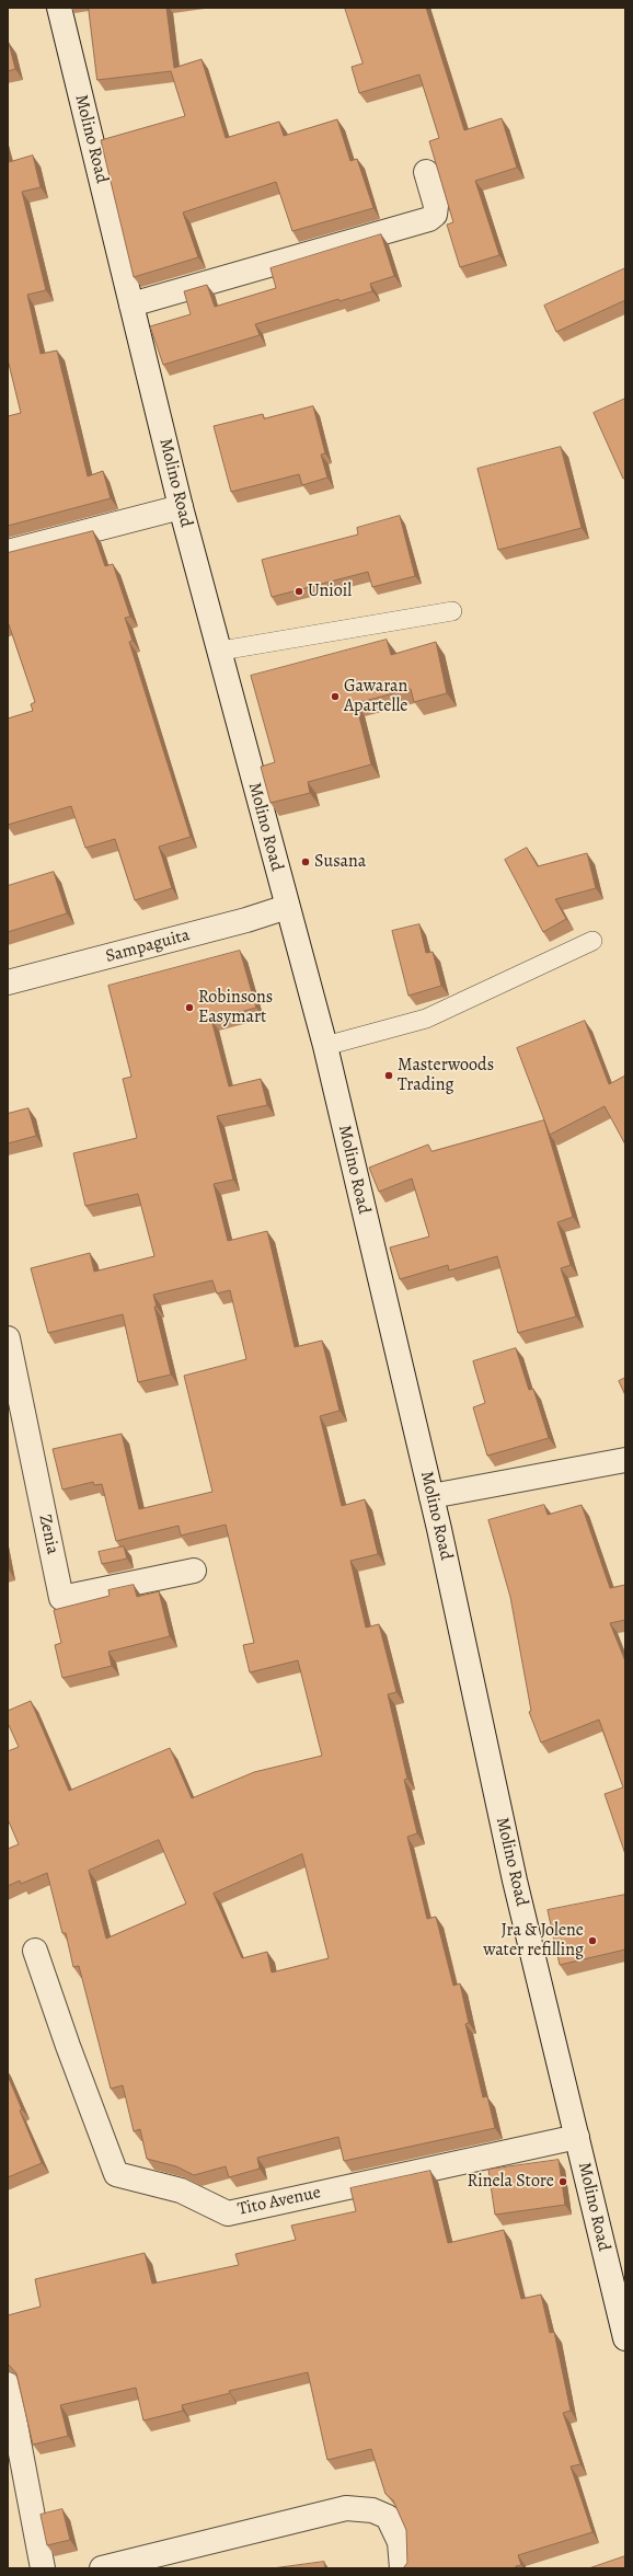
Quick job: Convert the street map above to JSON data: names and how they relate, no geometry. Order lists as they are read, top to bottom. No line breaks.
{"streets":{"street":["Molino Road","Sampaguita","Zenia","Tito Avenue"]},"crossings":[["Molino Road","Sampaguita"],["Molino Road","Tito Avenue"]],"places":["Unioil","Gawaran Apartelle","Susana","Robinsons Easymart","Masterwoods Trading","Jra & Jolene water refilling","Rinela Store"]}
